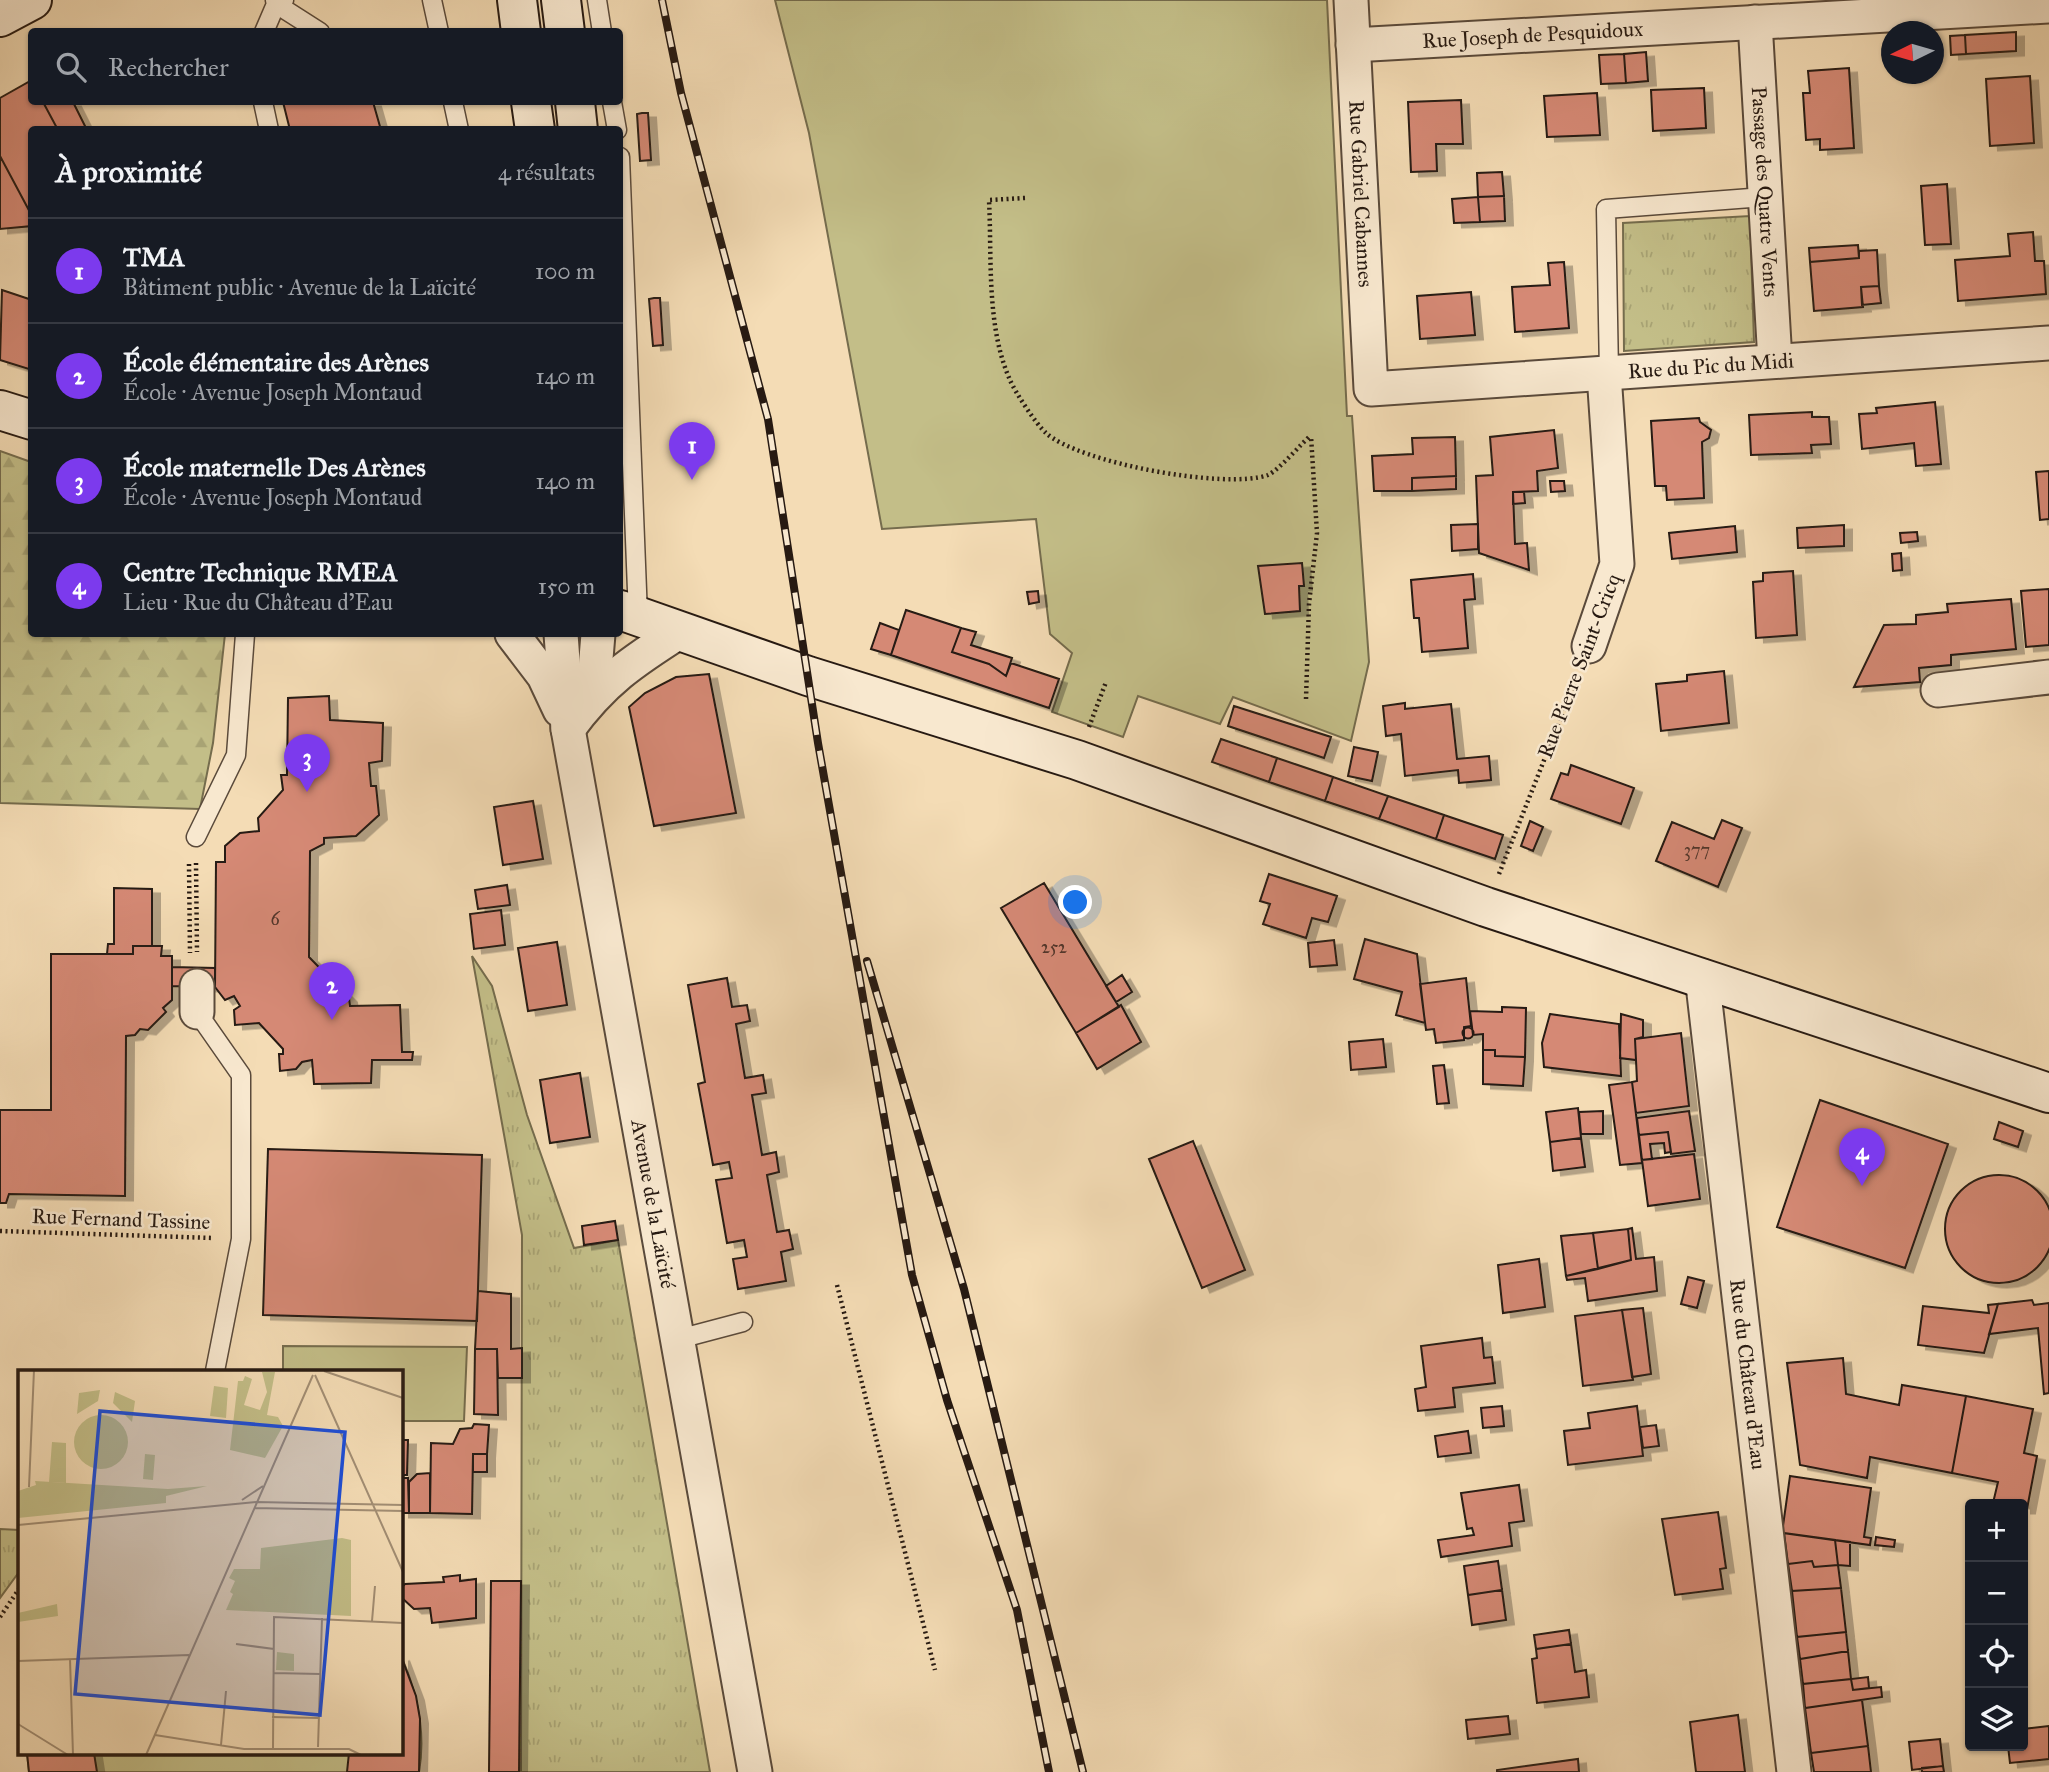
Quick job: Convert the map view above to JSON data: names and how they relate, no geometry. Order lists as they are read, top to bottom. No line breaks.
{"streets":{"street":["Rue Joseph de Pesquidoux","Passage des Quatre Vents","Rue Gabriel Cabannes","Rue du Pic du Midi","Rue Pierre Saint-Cricq","Avenue de la Laïcité","Rue du Château d'Eau"],"path":["Rue Fernand Tassine"]},"crossings":[["Rue Joseph de Pesquidoux","Passage des Quatre Vents"],["Rue Joseph de Pesquidoux","Rue Gabriel Cabannes"],["Passage des Quatre Vents","Rue du Pic du Midi"],["Rue Gabriel Cabannes","Rue du Pic du Midi"],["Rue du Pic du Midi","Rue Pierre Saint-Cricq"]],"house_numbers":["377","6","252"],"north":"left","page":{"search":"Rechercher","heading":["À proximité","4 résultats"],"list":[{"mark":"1","name":"TMA","note":"Bâtiment public · Avenue de la Laïcité","value":"100 m"},{"mark":"2","name":"École élémentaire des Arènes","note":"École · Avenue Joseph Montaud","value":"140 m"},{"mark":"3","name":"École maternelle Des Arènes","note":"École · Avenue Joseph Montaud","value":"140 m"},{"mark":"4","name":"Centre Technique RMEA","note":"Lieu · Rue du Château d'Eau","value":"150 m"}],"pins":["1","3","2","4"],"map_buttons":["+","−"]}}
